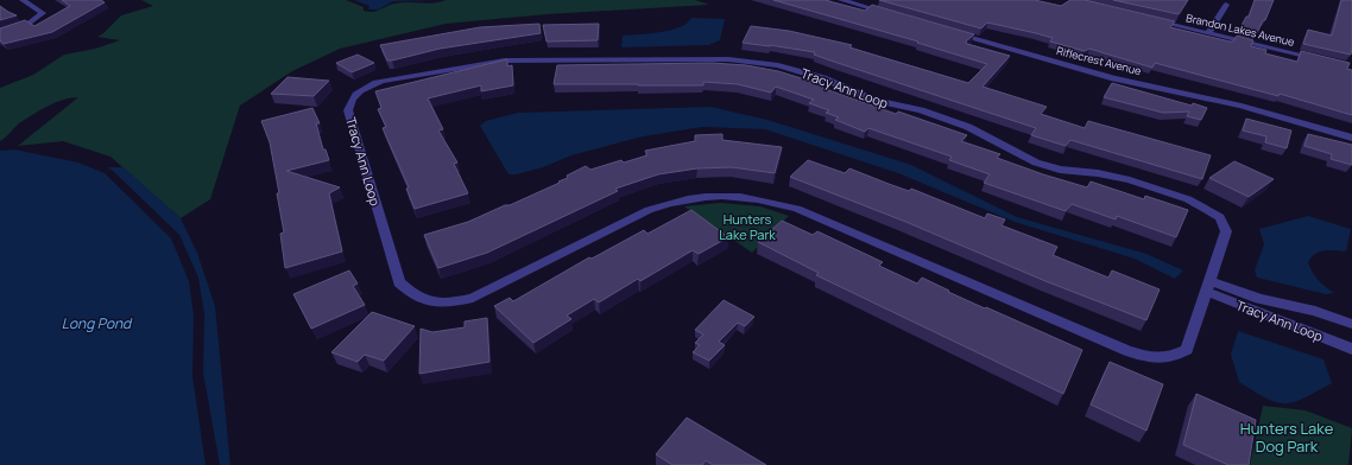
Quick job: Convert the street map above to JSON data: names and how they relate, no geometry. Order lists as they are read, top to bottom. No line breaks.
{"streets":{"street":["Brandon Lakes Avenue","Riflecrest Avenue","Tracy Ann Loop"]},"water":["Long Pond"],"parks":["Hunters Lake Park","Hunters Lake Dog Park"]}
